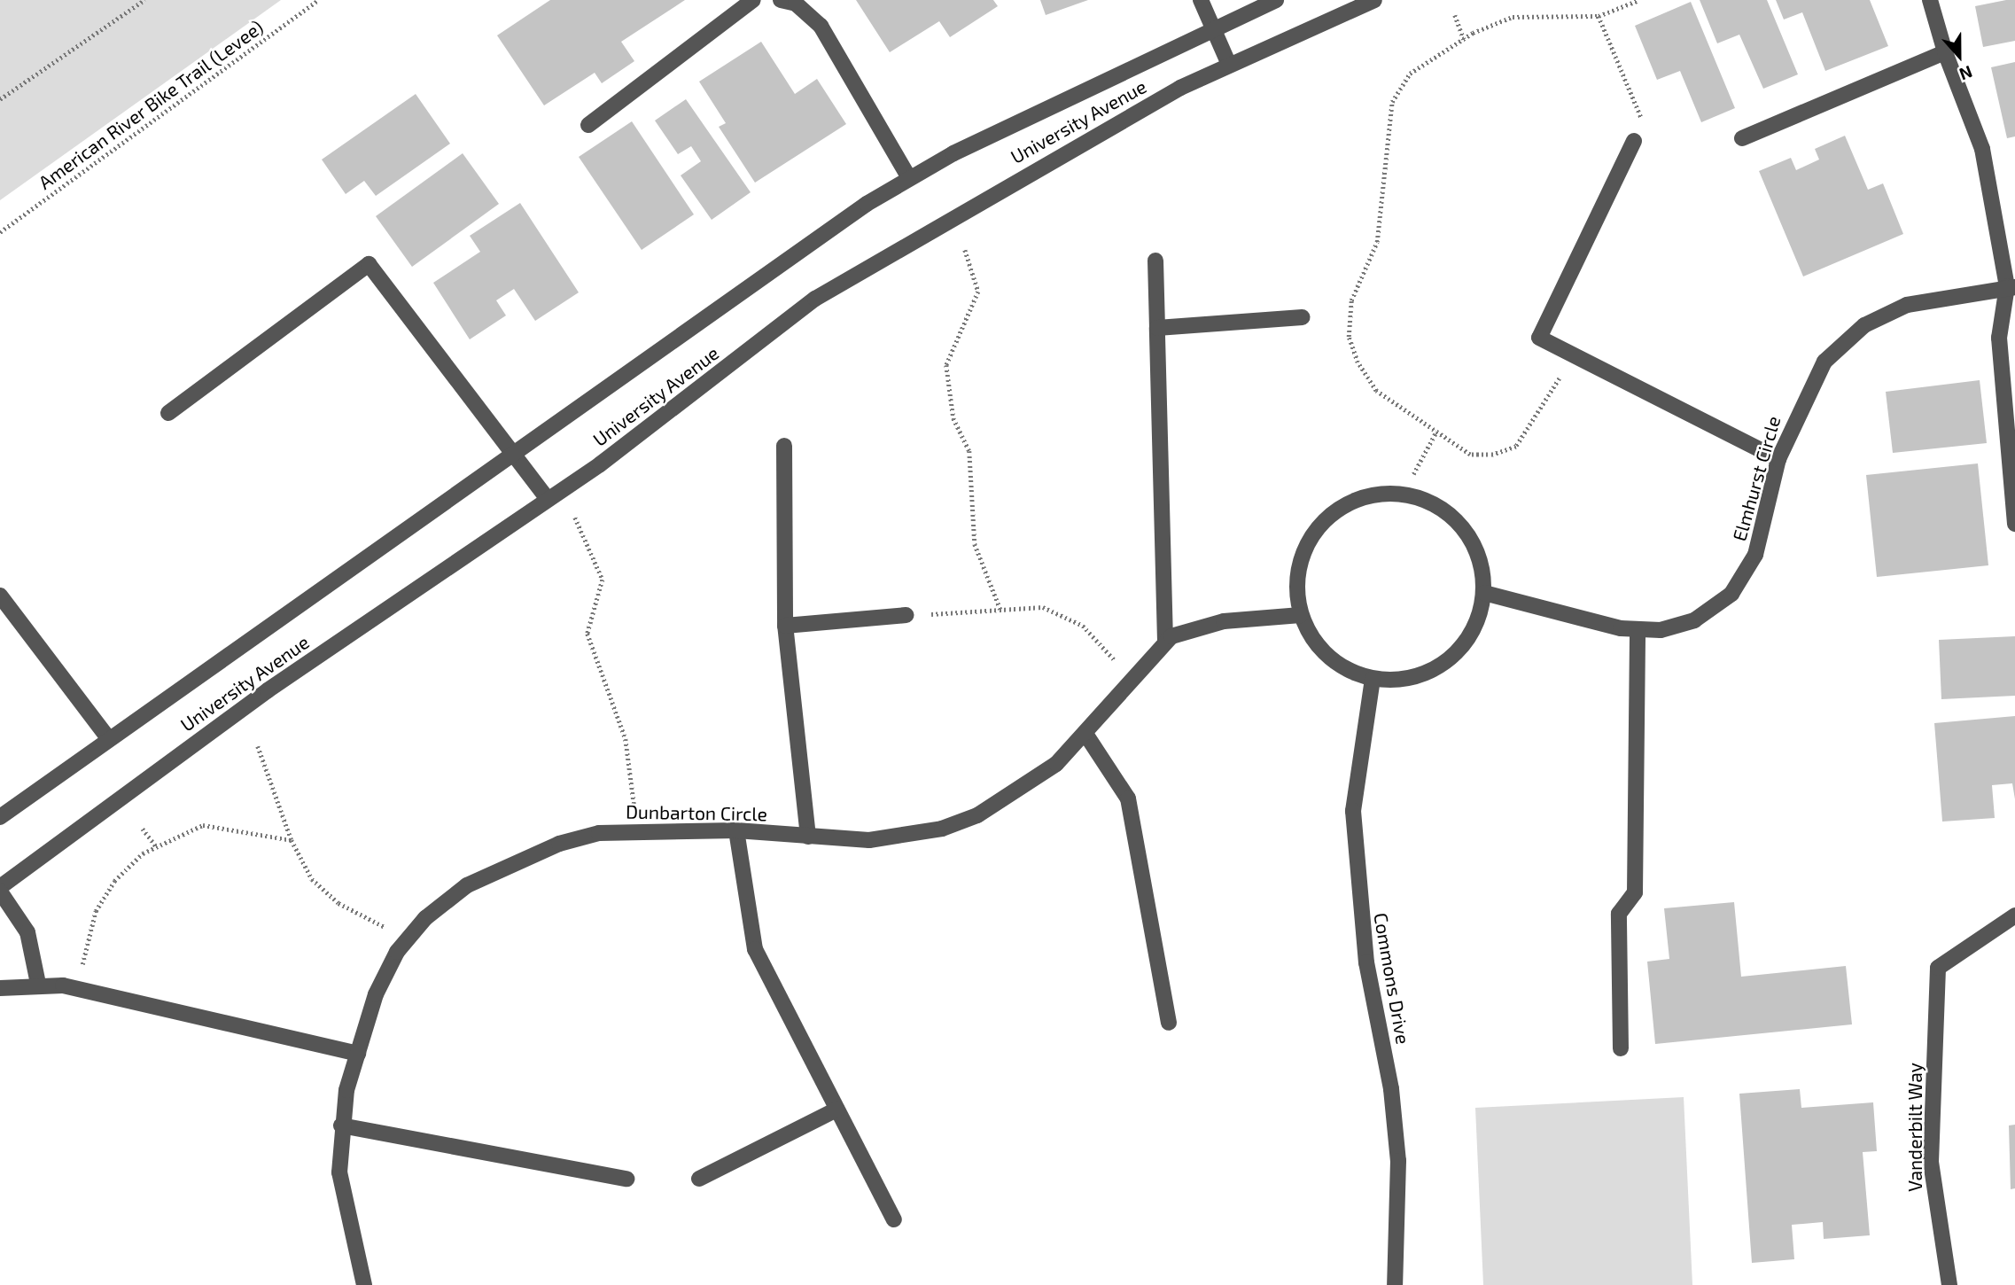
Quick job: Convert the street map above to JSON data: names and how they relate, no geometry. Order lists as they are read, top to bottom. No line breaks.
{"streets":{"street":["University Avenue","Elmhurst Circle","Dunbarton Circle","Commons Drive","Vanderbilt Way"],"path":["American River Bike Trail (Levee)"]},"crossings":[["Elmhurst Circle","Dunbarton Circle"],["Elmhurst Circle","Commons Drive"],["Dunbarton Circle","Commons Drive"]],"north":"bottom"}
